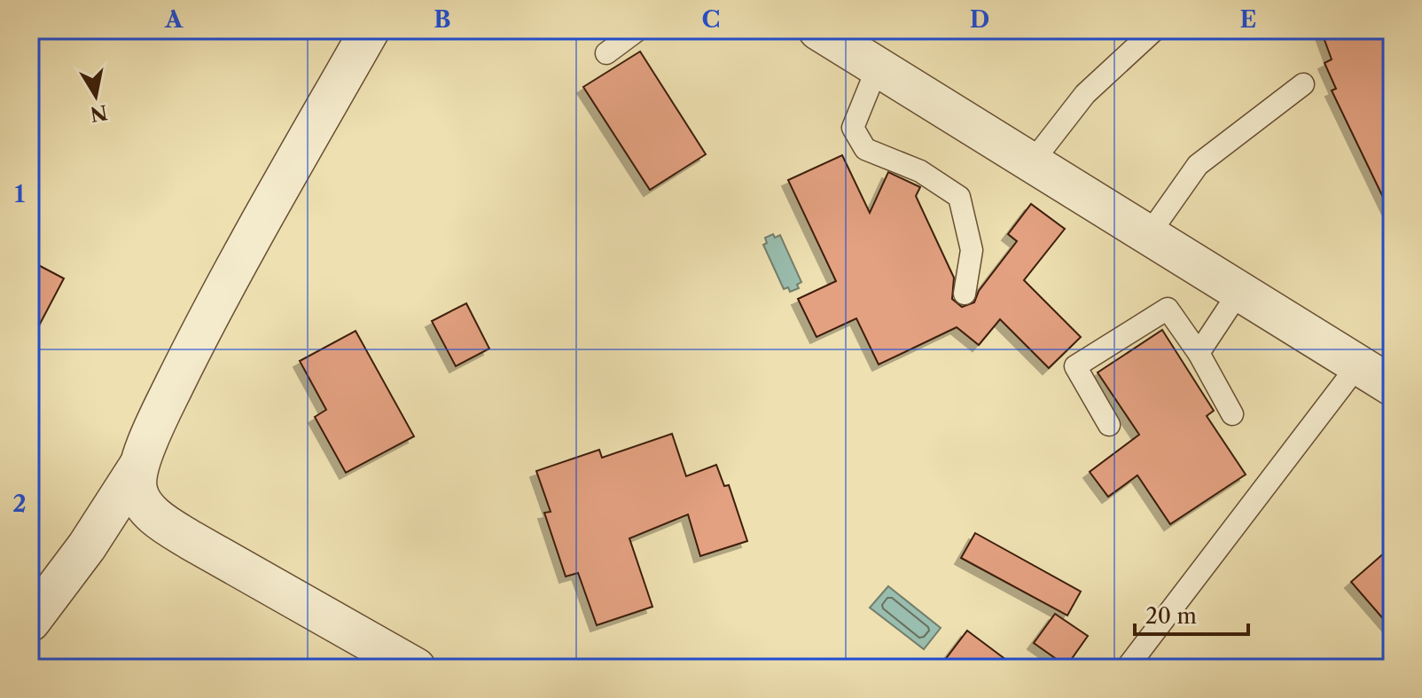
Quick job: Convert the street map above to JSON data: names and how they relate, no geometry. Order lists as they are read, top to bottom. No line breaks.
{"scale_bar":"20 m","north":"bottom","grid":{"columns":["A","B","C","D","E"],"rows":["1","2"]}}
